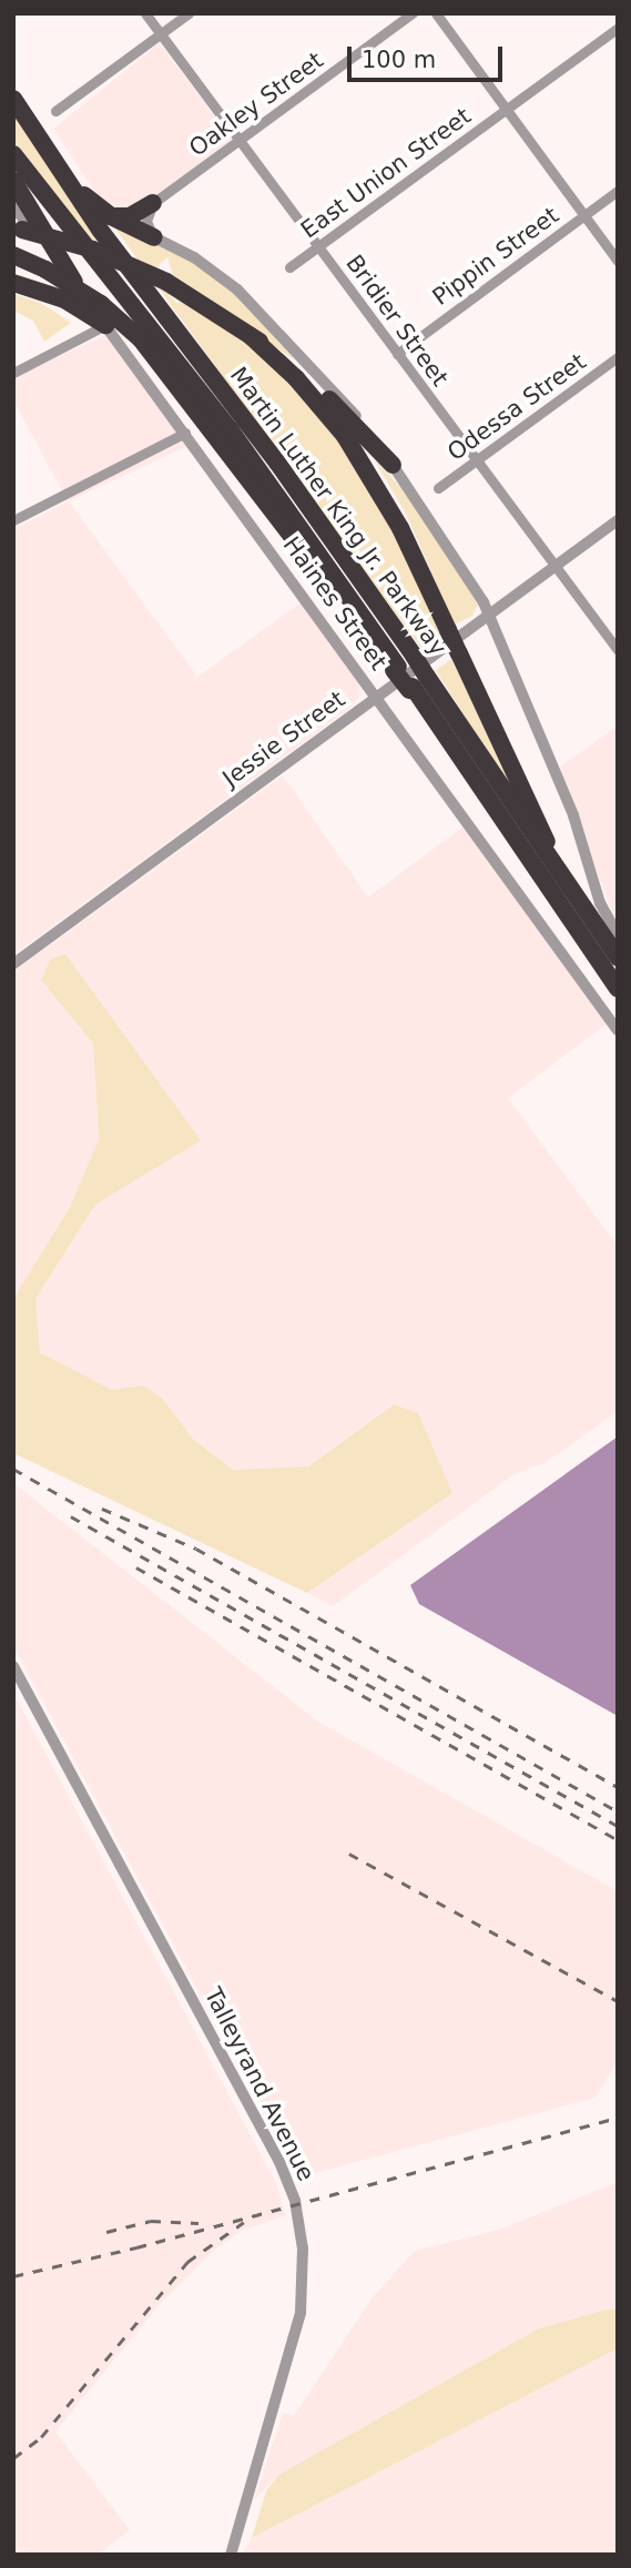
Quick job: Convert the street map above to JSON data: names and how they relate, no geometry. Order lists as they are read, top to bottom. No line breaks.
{"streets":{"highway":["Martin Luther King Jr. Parkway"],"street":["Oakley Street","East Union Street","Pippin Street","Bridier Street","Odessa Street","Haines Street","Jessie Street","Talleyrand Avenue"]},"crossings":[["Oakley Street","Bridier Street"],["East Union Street","Bridier Street"],["Pippin Street","Bridier Street"],["Bridier Street","Odessa Street"],["Bridier Street","Jessie Street"],["Haines Street","Jessie Street"]],"scale_bar":"100 m"}
